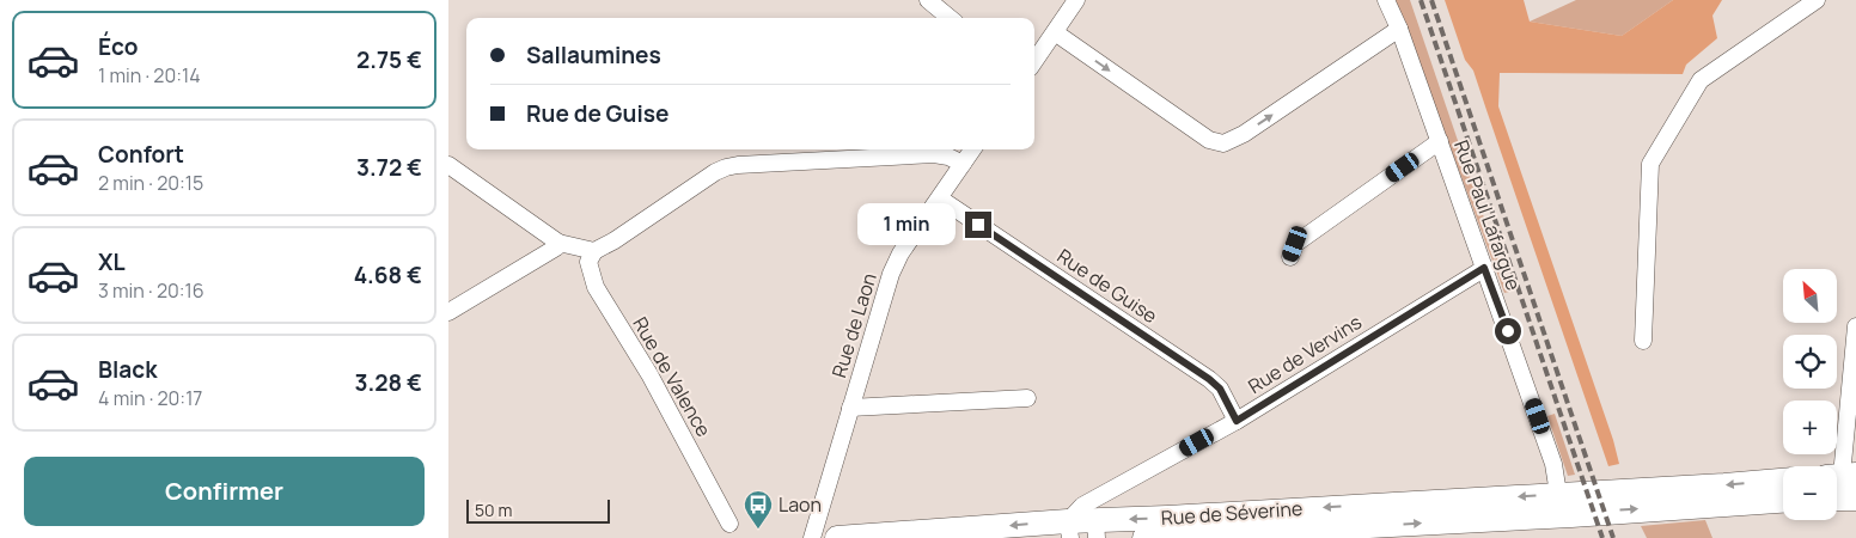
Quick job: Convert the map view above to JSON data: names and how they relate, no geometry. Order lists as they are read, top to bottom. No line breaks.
{"streets":{"main road":["Rue de Séverine"],"street":["Rue Paul Lafargue","Rue de Guise","Rue de Laon","Rue de Vervins","Rue de Valence"]},"crossings":[["Rue Paul Lafargue","Rue de Vervins"],["Rue Paul Lafargue","Rue de Séverine"],["Rue de Guise","Rue de Laon"],["Rue de Guise","Rue de Vervins"],["Rue de Vervins","Rue de Séverine"]],"places":{"bus stop":["Laon"]},"scale_bar":"50 m","north":"top left","page":{"list":[{"name":"Éco","note":"1 min · 20:14","value":"2.75 €"},{"name":"Confort","note":"2 min · 20:15","value":"3.72 €"},{"name":"XL","note":"3 min · 20:16","value":"4.68 €"},{"name":"Black","note":"4 min · 20:17","value":"3.28 €"}],"banner":["Sallaumines","Rue de Guise"],"bubble":"1 min","map_buttons":["+","−"],"buttons":"Confirmer","scale":"50 m"}}
